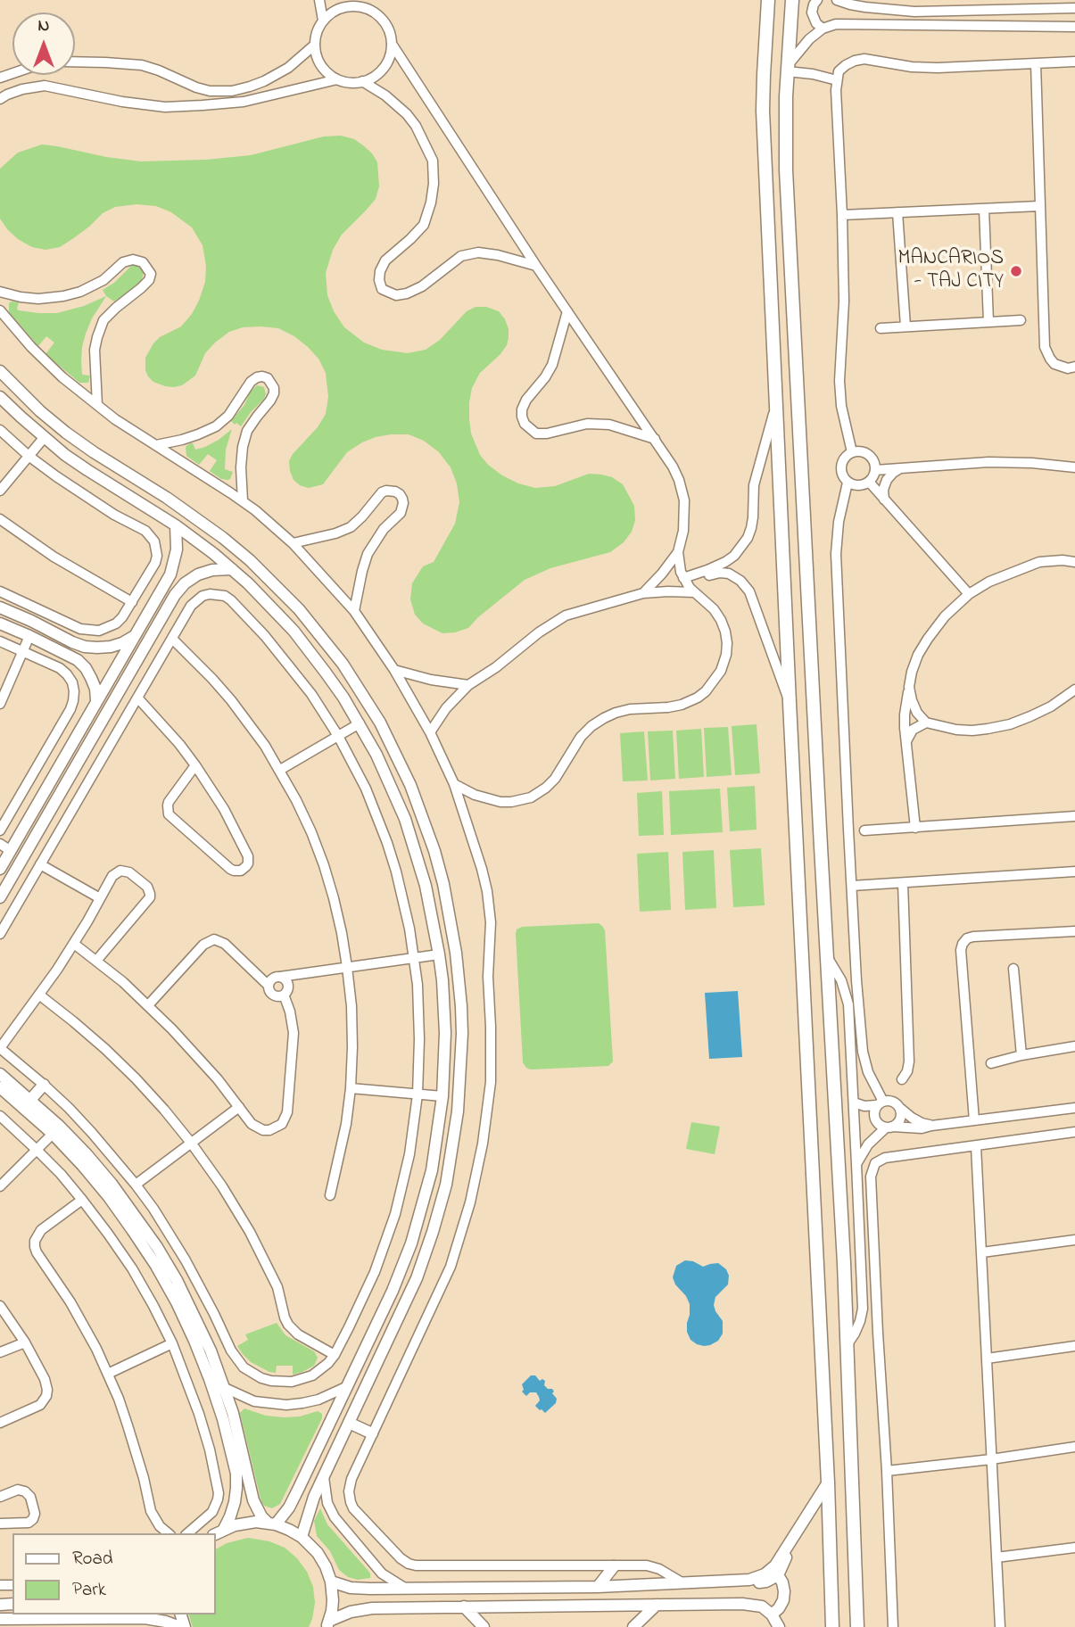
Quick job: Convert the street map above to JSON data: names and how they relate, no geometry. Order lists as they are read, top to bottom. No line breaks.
{"places":["MANCARIOS - TAJ CITY"],"legend":["Road","Park"],"north":"top"}
